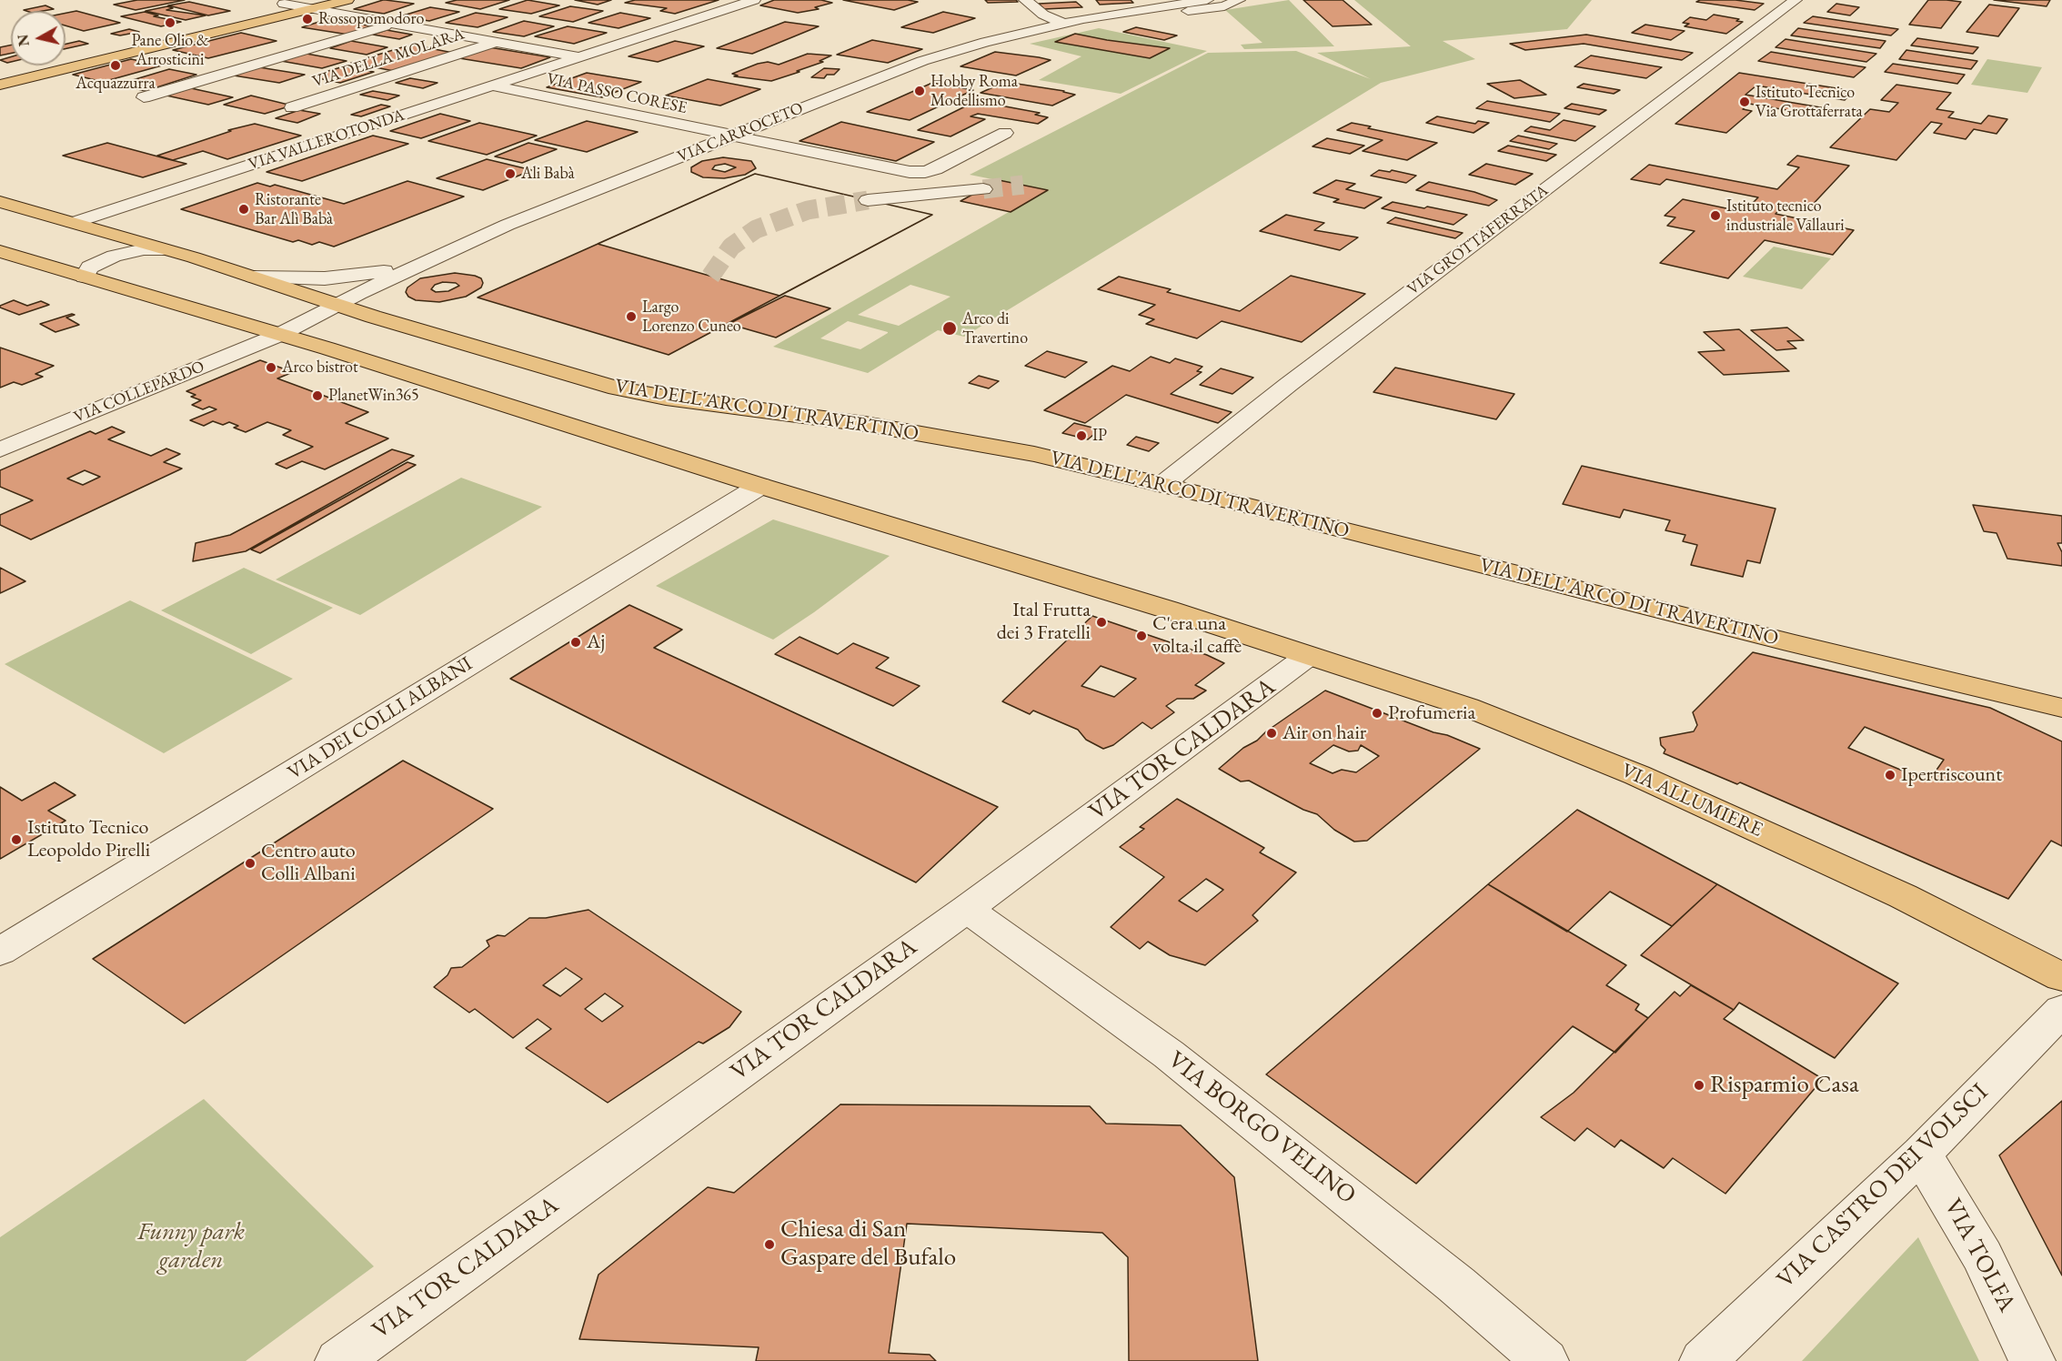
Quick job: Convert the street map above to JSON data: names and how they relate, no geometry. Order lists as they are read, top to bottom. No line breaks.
{"streets":{"main road":["VIA DELL'ARCO DI TRAVERTINO","VIA ALLUMIERE"],"street":["VIA DELLA MOLARA","VIA PASSO CORESE","VIA CARROCETO","VIA VALLEROTONDA","VIA GROTTAFERRATA","VIA COLLEPARDO","VIA DEI COLLI ALBANI","VIA TOR CALDARA","VIA BORGO VELINO","VIA CASTRO DEI VOLSCI","VIA TOLFA"]},"crossings":[["VIA PASSO CORESE","VIA CARROCETO"],["VIA PASSO CORESE","VIA VALLEROTONDA"],["VIA CARROCETO","VIA DELL'ARCO DI TRAVERTINO"],["VIA VALLEROTONDA","VIA DELL'ARCO DI TRAVERTINO"],["VIA GROTTAFERRATA","VIA DELL'ARCO DI TRAVERTINO"],["VIA TOR CALDARA","VIA ALLUMIERE"],["VIA TOR CALDARA","VIA BORGO VELINO"],["VIA CASTRO DEI VOLSCI","VIA TOLFA"]],"parks":["Funny park garden"],"places":["Rossopomodoro","Pane Olio & Arrosticini","Acquazzurra","Hobby Roma Modellismo","Istituto Tecnico Via Grottaferrata","Ali Babà","Ristorante Bar Alì Babà","Istituto tecnico industriale Vallauri","Largo Lorenzo Cuneo","Arco di Travertino","Arco bistrot","PlanetWin365","IP","Ital Frutta dei 3 Fratelli","C'era una volta il caffè","Aj","Profumeria","Air on hair","Ipertriscount","Istituto Tecnico Leopoldo Pirelli","Centro auto Colli Albani","Risparmio Casa","Chiesa di San Gaspare del Bufalo"],"north":"left"}
